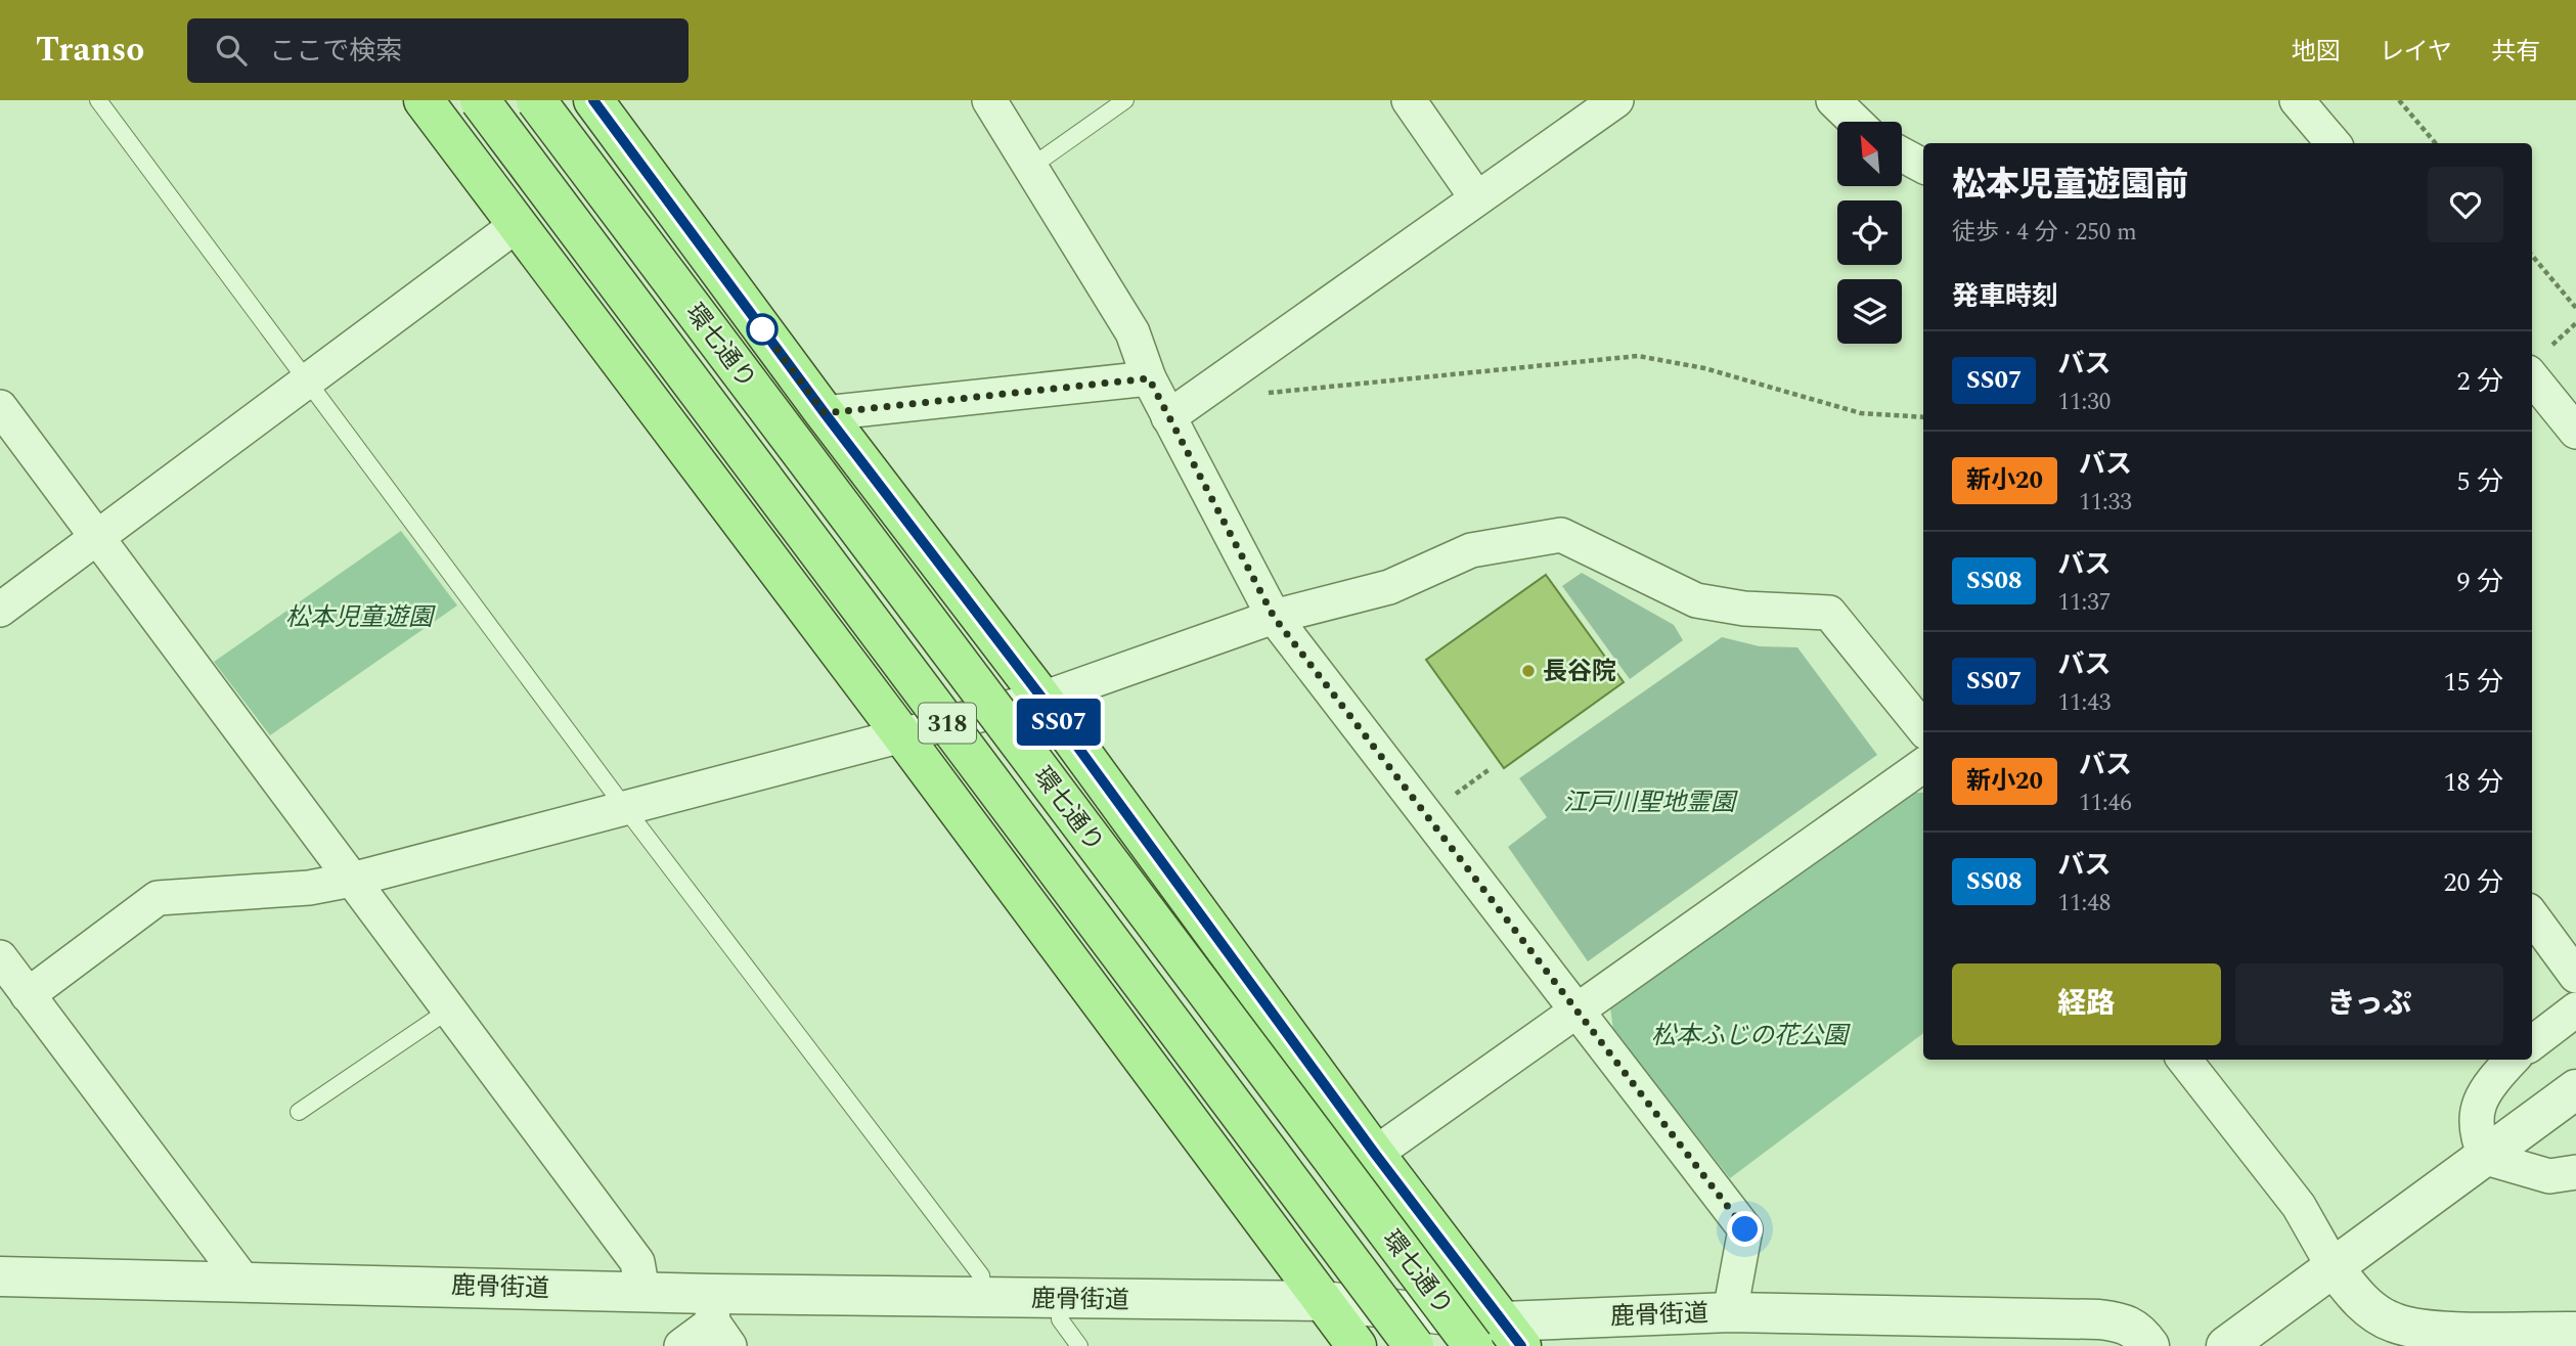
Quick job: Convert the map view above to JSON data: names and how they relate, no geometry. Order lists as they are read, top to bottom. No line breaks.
{"streets":{"main road":["環七通り","318"],"street":["鹿骨街道"]},"parks":["松本児童遊園","江戸川聖地霊園","松本ふじの花公園"],"places":["長谷院"],"lines":["bus line SS07"],"north":"top left","page":{"header":"Transo","search":"ここで検索","nav":["地図","レイヤ","共有"],"on_map":"SS07","heading":[["松本児童遊園前","徒歩 · 4 分 · 250 m"],"発車時刻"],"list":[{"mark":"SS07","name":"バス","note":"11:30","value":"2 分"},{"mark":"新小20","name":"バス","note":"11:33","value":"5 分"},{"mark":"SS08","name":"バス","note":"11:37","value":"9 分"},{"mark":"SS07","name":"バス","note":"11:43","value":"15 分"},{"mark":"新小20","name":"バス","note":"11:46","value":"18 分"},{"mark":"SS08","name":"バス","note":"11:48","value":"20 分"}],"buttons":["経路","きっぷ"]}}
